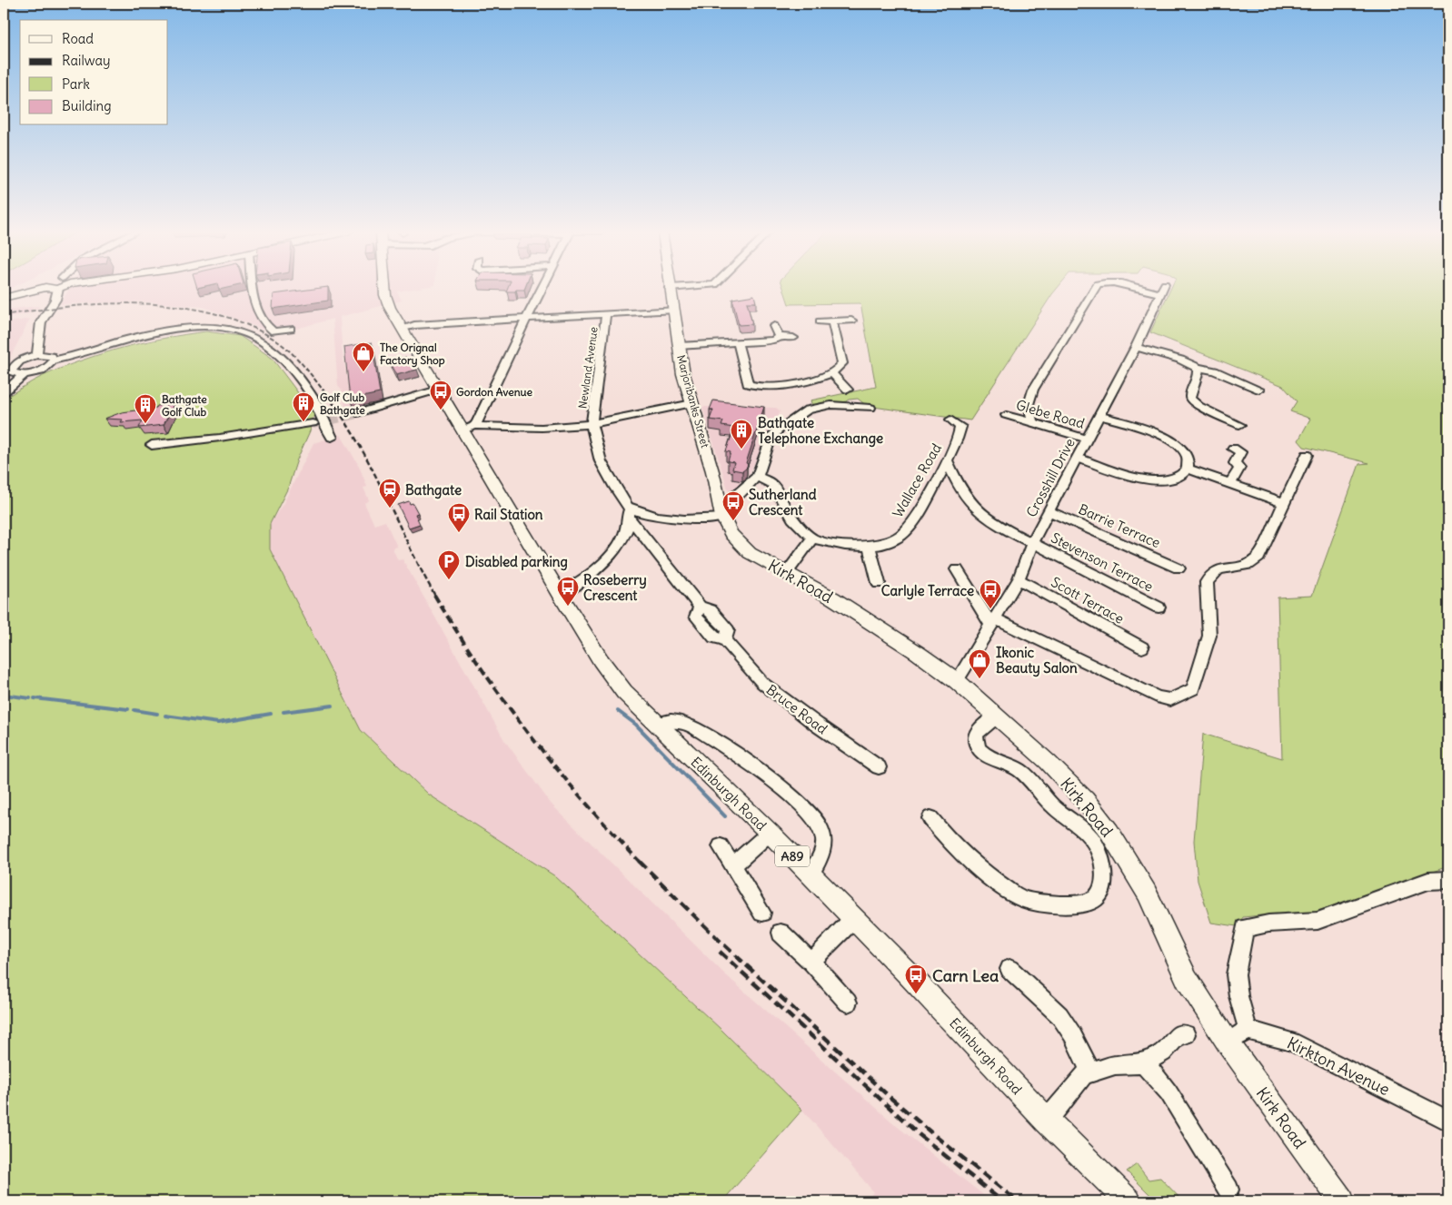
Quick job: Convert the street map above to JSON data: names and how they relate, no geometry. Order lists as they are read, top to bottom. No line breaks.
{"streets":{"main road":["Marjoribanks Street","Kirk Road","Edinburgh Road","A89"],"street":["Newland Avenue","Glebe Road","Crosshill Drive","Wallace Road","Barrie Terrace","Stevenson Terrace","Scott Terrace","Bruce Road","Kirkton Avenue"]},"crossings":[["Marjoribanks Street","Kirk Road"],["Glebe Road","Crosshill Drive"],["Crosshill Drive","Barrie Terrace"],["Crosshill Drive","Stevenson Terrace"],["Crosshill Drive","Kirk Road"],["Crosshill Drive","Scott Terrace"],["Wallace Road","Stevenson Terrace"],["Edinburgh Road","A89"]],"places":{"shop":["The Orignal Factory Shop","Ikonic Beauty Salon"],"bus stop":["Gordon Avenue","Sutherland Crescent","Rail Station","Roseberry Crescent","Carlyle Terrace","Carn Lea"],"building":["Golf Club Bathgate","Bathgate Golf Club","Bathgate Telephone Exchange"],"station":["Bathgate"],"parking":["Disabled parking"]},"legend":["Road","Railway","Park","Building"]}
